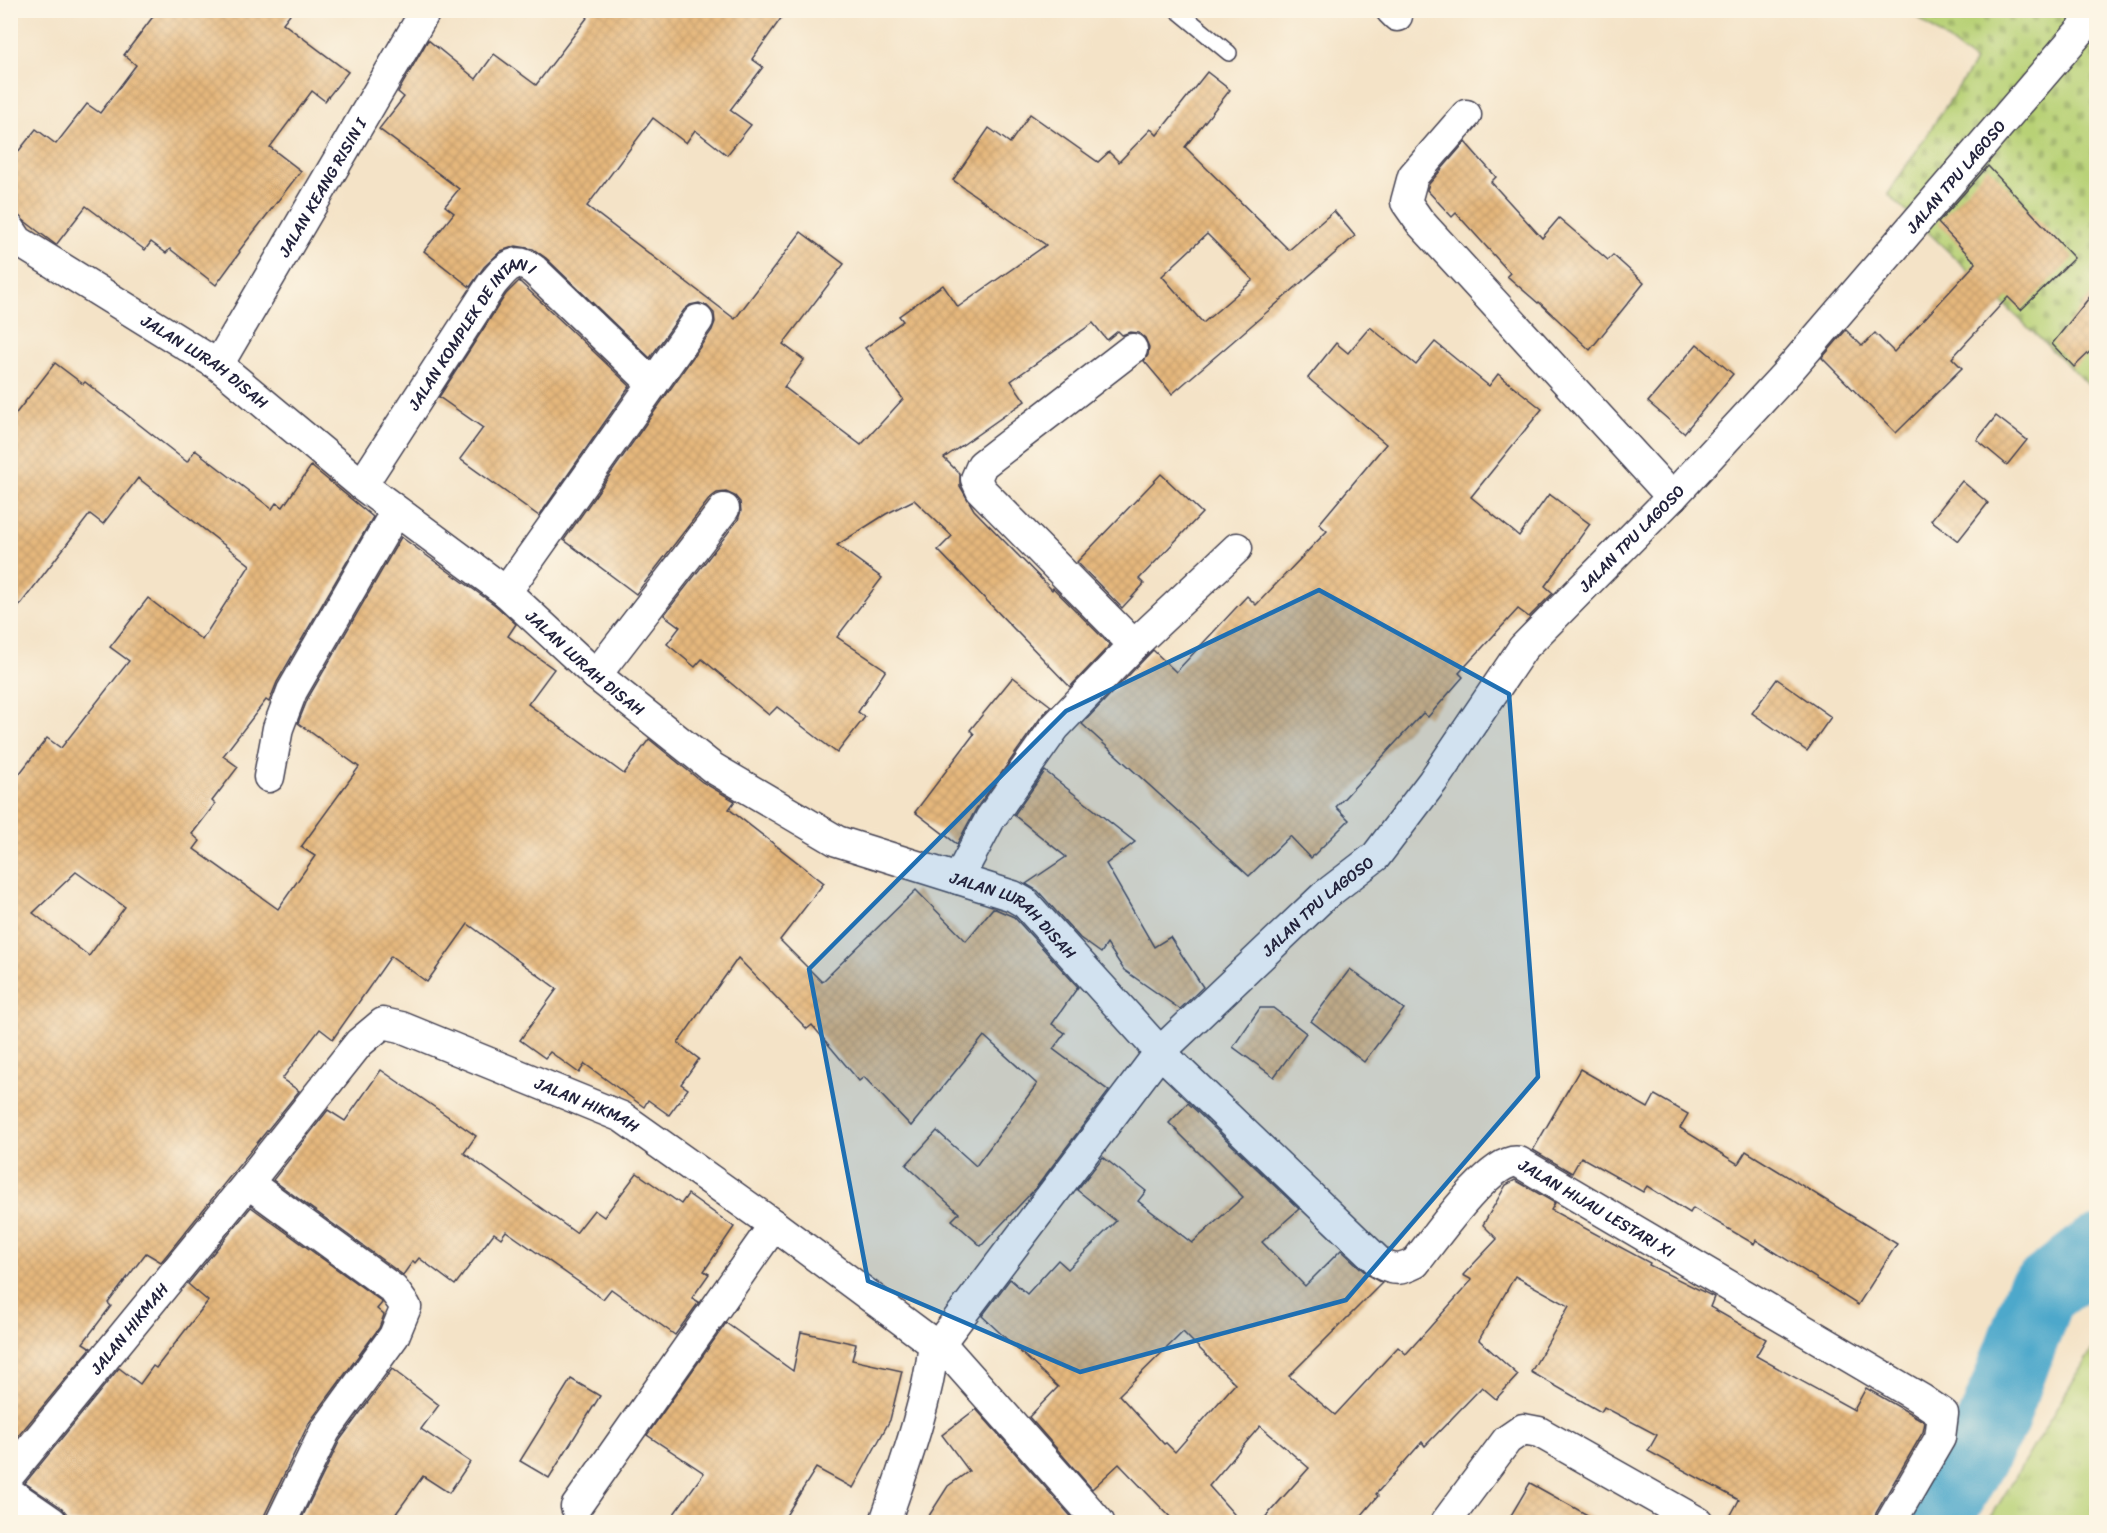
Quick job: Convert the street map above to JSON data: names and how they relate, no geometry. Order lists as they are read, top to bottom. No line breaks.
{"streets":{"street":["JALAN TPU LAGOSO","JALAN KEANG RISIN I","JALAN KOMPLEK DE INTAN I","JALAN LURAH DISAH","JALAN HIKMAH","JALAN HIJAU LESTARI XI"]},"crossings":[["JALAN TPU LAGOSO","JALAN LURAH DISAH"],["JALAN TPU LAGOSO","JALAN HIKMAH"],["JALAN TPU LAGOSO","JALAN HIJAU LESTARI XI"],["JALAN KEANG RISIN I","JALAN LURAH DISAH"],["JALAN KOMPLEK DE INTAN I","JALAN LURAH DISAH"],["JALAN LURAH DISAH","JALAN HIJAU LESTARI XI"]]}
